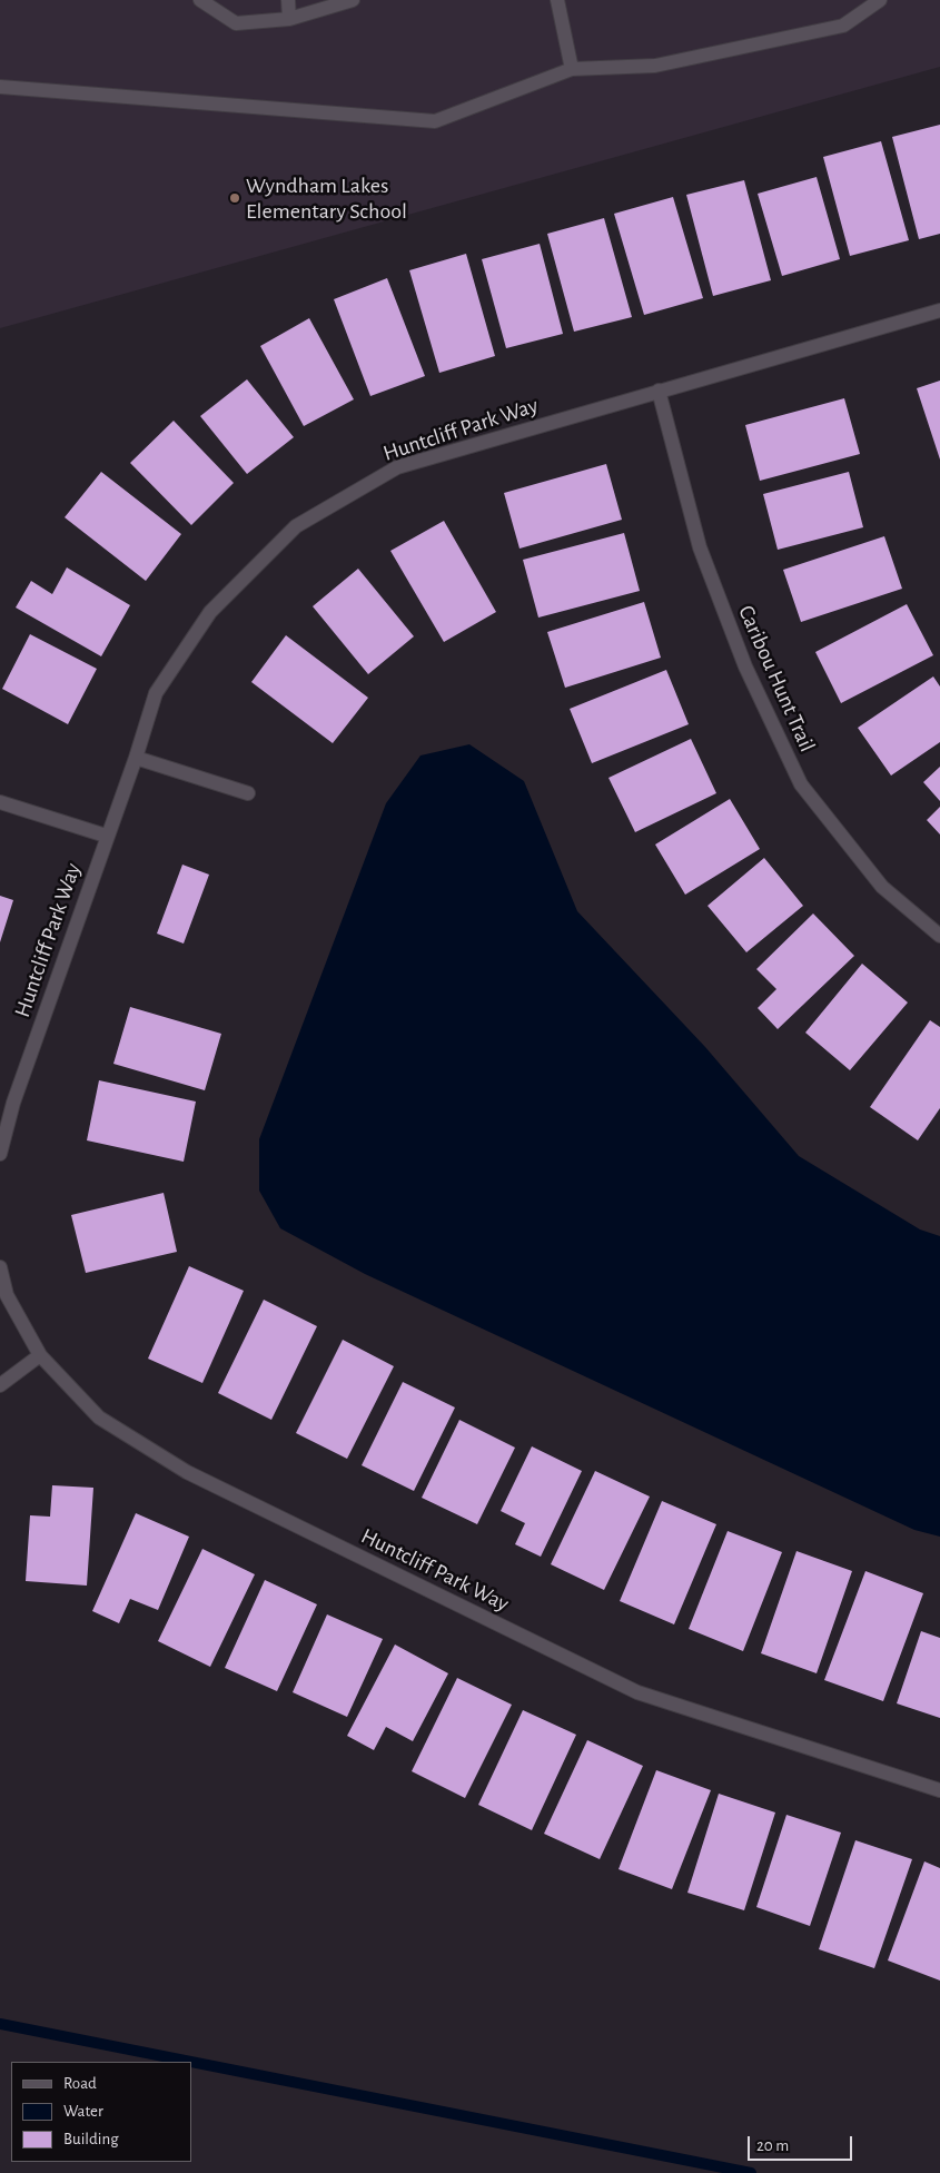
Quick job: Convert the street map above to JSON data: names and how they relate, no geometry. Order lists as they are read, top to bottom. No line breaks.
{"streets":{"street":["Huntcliff Park Way","Caribou Hunt Trail"]},"crossings":[["Huntcliff Park Way","Caribou Hunt Trail"]],"places":["Wyndham Lakes Elementary School"],"legend":["Road","Water","Building"],"scale_bar":"20 m"}
